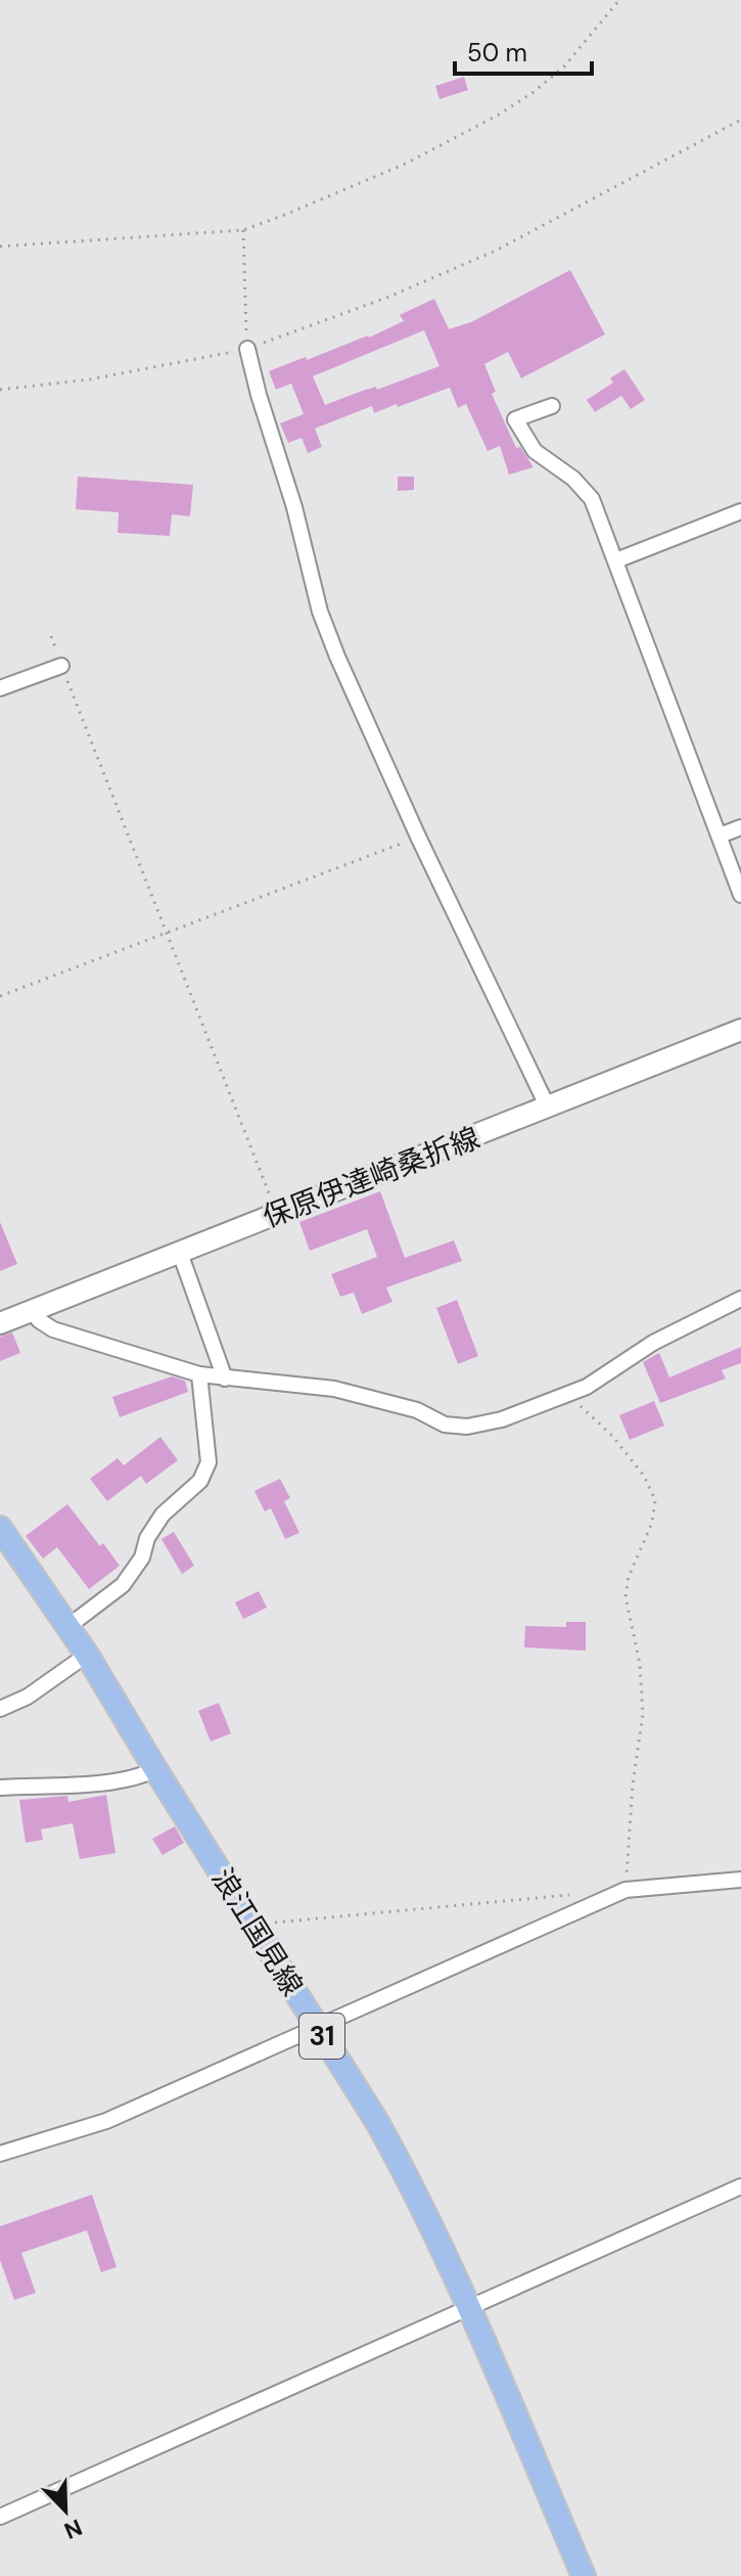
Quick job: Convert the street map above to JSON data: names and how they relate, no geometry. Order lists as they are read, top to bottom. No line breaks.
{"streets":{"main road":["保原伊達崎桑折線","浪江国見線","31"]},"scale_bar":"50 m","north":"bottom right"}
